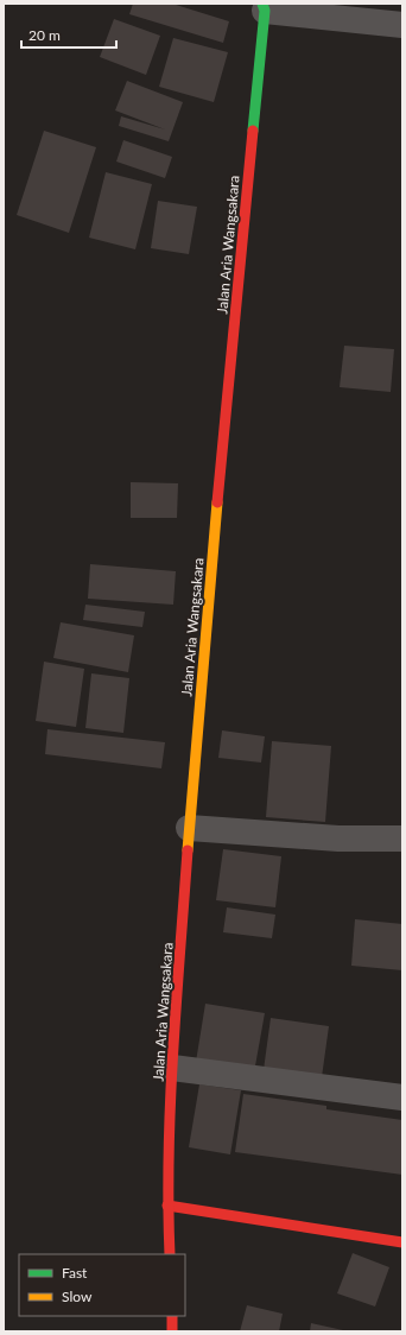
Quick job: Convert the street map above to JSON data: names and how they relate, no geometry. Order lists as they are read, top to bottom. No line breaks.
{"streets":{"street":["Jalan Aria Wangsakara"]},"legend":["Fast","Slow"],"scale_bar":"20 m"}
